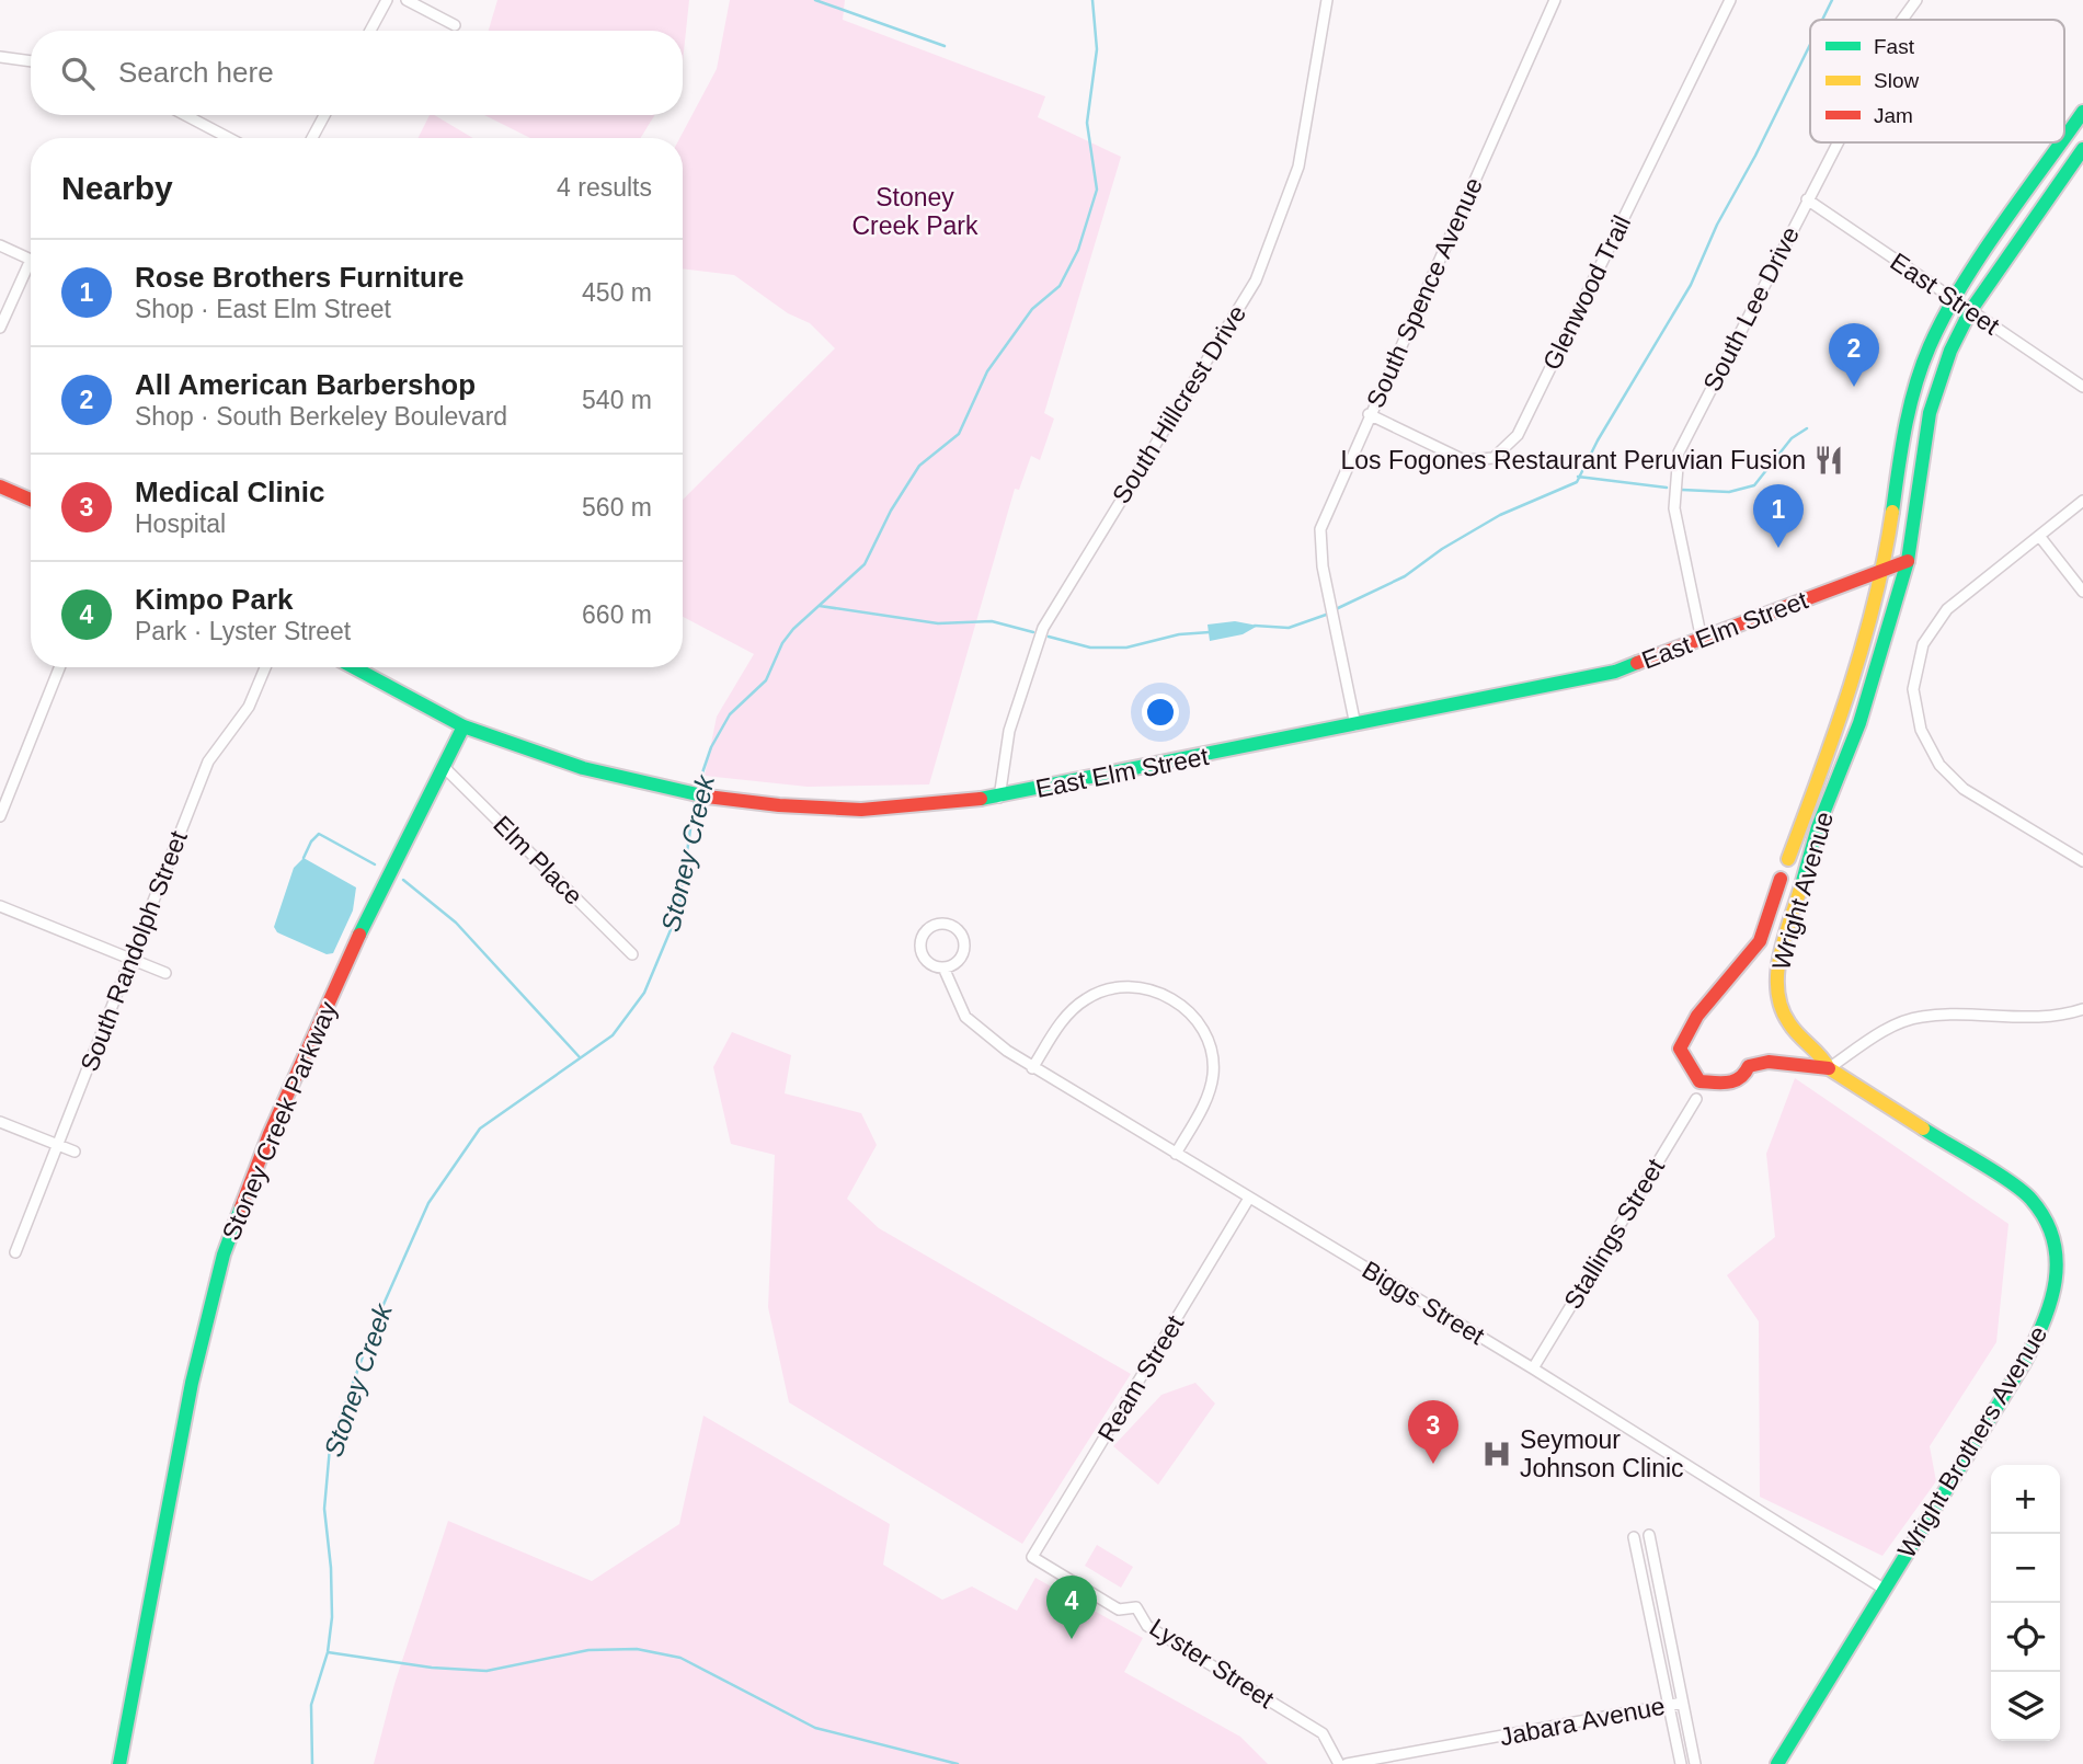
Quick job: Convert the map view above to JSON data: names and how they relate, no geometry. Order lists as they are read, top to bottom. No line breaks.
{"streets":{"street":["South Spence Avenue","Glenwood Trail","East Street","South Lee Drive","South Hillcrest Drive","East Elm Street","Elm Place","Wright Avenue","South Randolph Street","Stoney Creek Parkway","Stallings Street","Biggs Street","Ream Street","Wright Brothers Avenue","Lyster Street","Jabara Avenue"]},"crossings":[["South Spence Avenue","Glenwood Trail"],["South Spence Avenue","East Elm Street"],["East Street","South Lee Drive"],["East Street","Wright Avenue"],["South Lee Drive","East Elm Street"],["South Hillcrest Drive","East Elm Street"],["East Elm Street","Wright Avenue"],["East Elm Street","Stoney Creek Parkway"],["Elm Place","Stoney Creek Parkway"],["Wright Avenue","Wright Brothers Avenue"],["Stallings Street","Biggs Street"],["Biggs Street","Ream Street"],["Biggs Street","Wright Brothers Avenue"],["Ream Street","Lyster Street"]],"water":["Stoney Creek"],"parks":["Stoney Creek Park"],"places":{"restaurant":["Los Fogones Restaurant Peruvian Fusion"],"hospital":["Seymour Johnson Clinic"]},"legend":["Fast","Slow","Jam"],"page":{"search":"Search here","heading":["Nearby","4 results"],"list":[{"mark":"1","name":"Rose Brothers Furniture","note":"Shop · East Elm Street","value":"450 m"},{"mark":"2","name":"All American Barbershop","note":"Shop · South Berkeley Boulevard","value":"540 m"},{"mark":"3","name":"Medical Clinic","note":"Hospital","value":"560 m"},{"mark":"4","name":"Kimpo Park","note":"Park · Lyster Street","value":"660 m"}],"pins":["2","1","3","4"],"map_buttons":["+","−"]}}
